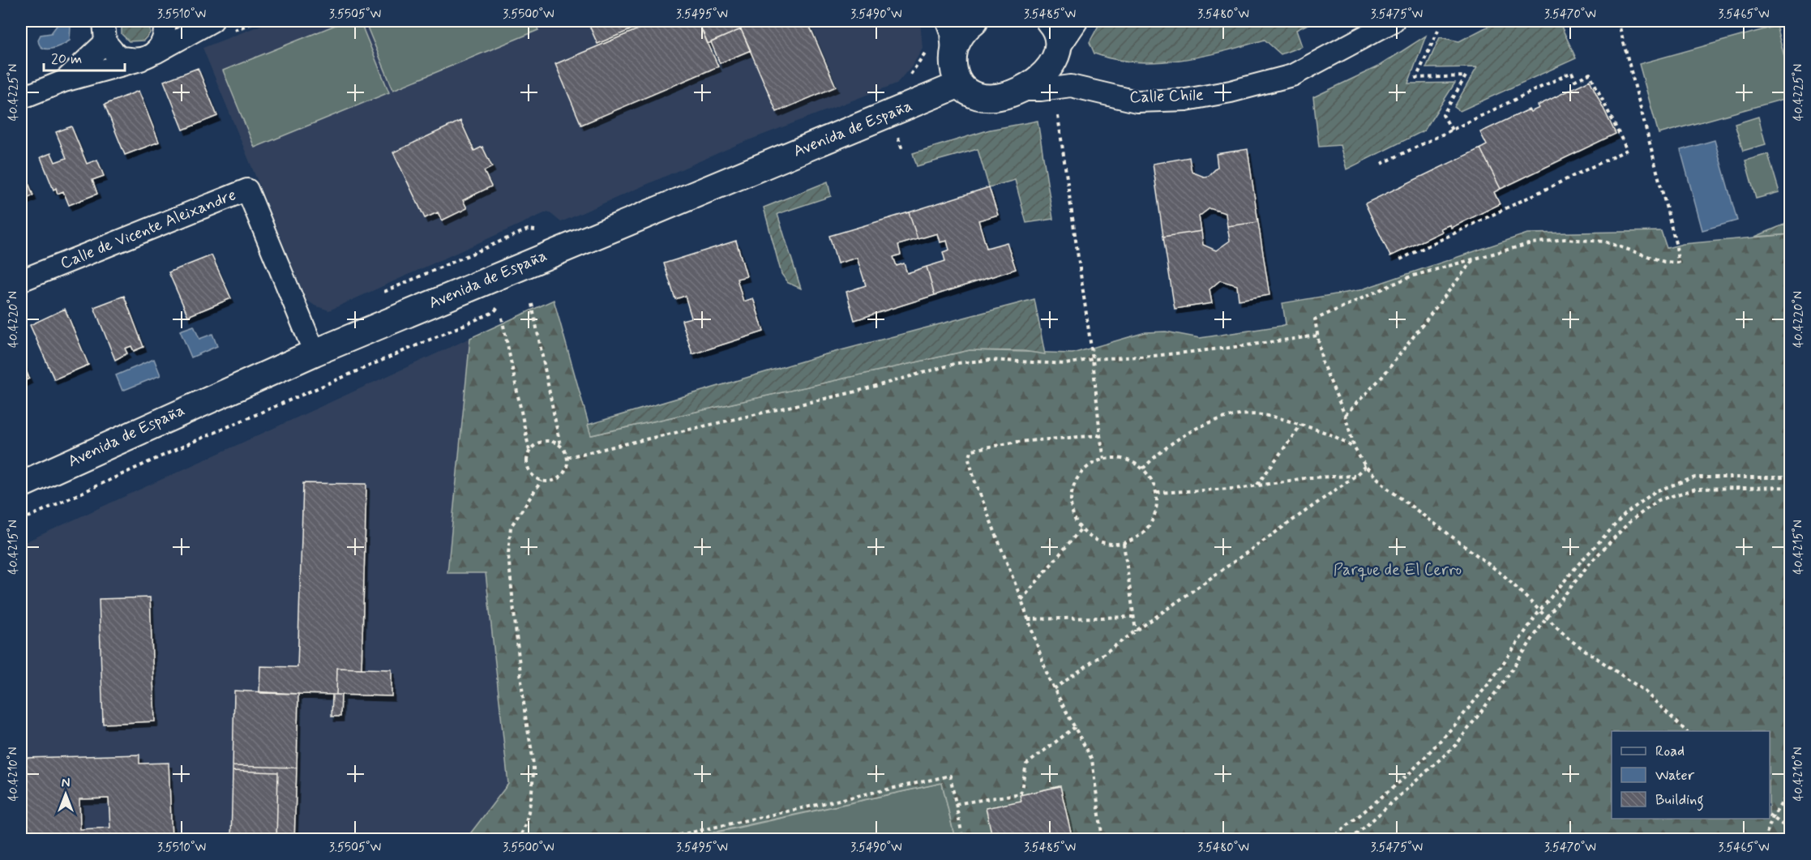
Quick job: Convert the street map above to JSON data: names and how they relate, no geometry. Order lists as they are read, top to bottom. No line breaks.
{"streets":{"street":["Calle Chile","Avenida de España","Calle de Vicente Aleixandre"]},"crossings":[["Avenida de España","Calle de Vicente Aleixandre"]],"parks":["Parque de El Cerro"],"legend":["Road","Water","Building"],"scale_bar":"20 m","north":"top","coordinates":["3.5510°W","3.5505°W","3.5500°W","3.5495°W","3.5490°W","3.5485°W","3.5480°W","3.5475°W","3.5470°W","3.5465°W","40.4225°N","40.4220°N","40.4215°N","40.4210°N"]}
